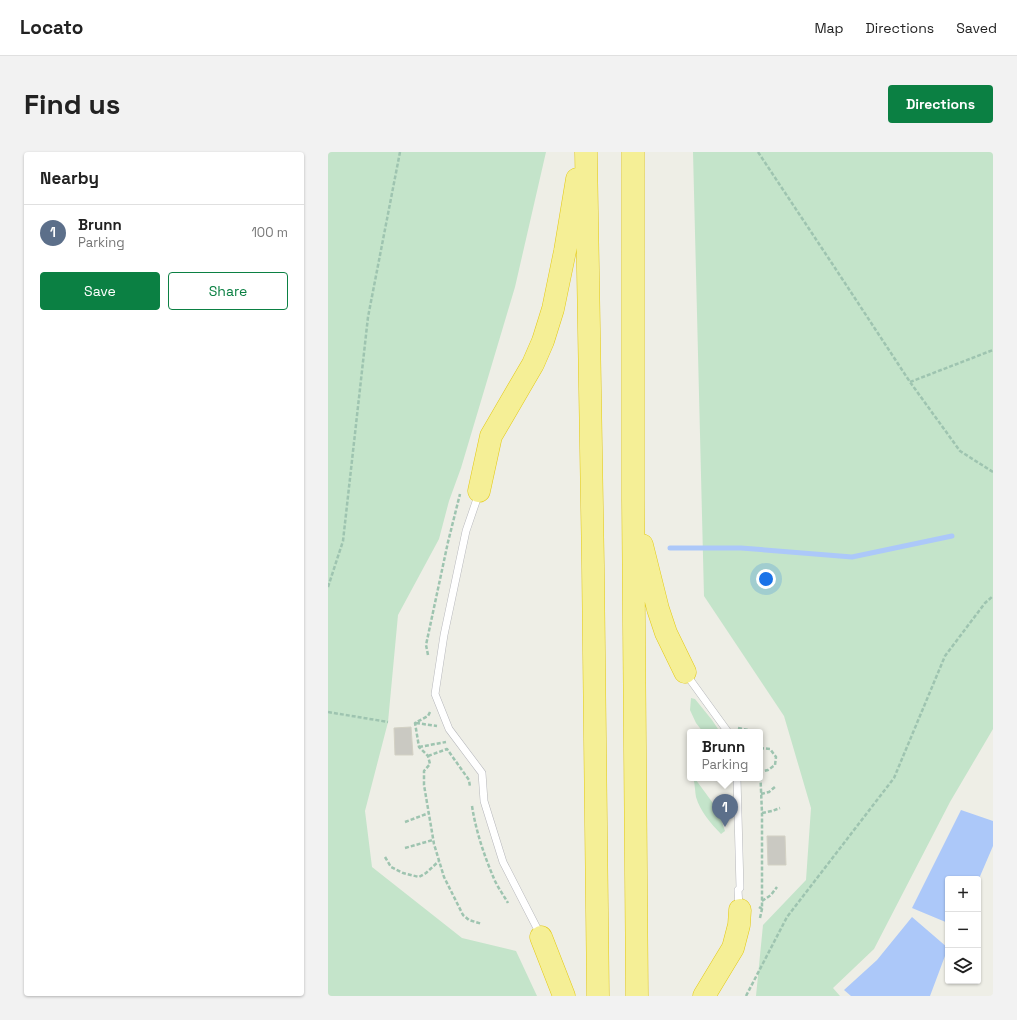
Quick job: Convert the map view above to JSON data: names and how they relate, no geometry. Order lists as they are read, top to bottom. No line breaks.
{"page":{"header":"Locato","nav":["Map","Directions","Saved"],"buttons":["Directions",["Save","Share"]],"title":"Find us","heading":"Nearby","list":[{"mark":"1","name":"Brunn","note":"Parking","value":"100 m"}],"popup":["Brunn","Parking"],"pins":"1","map_buttons":["+","−"]}}
